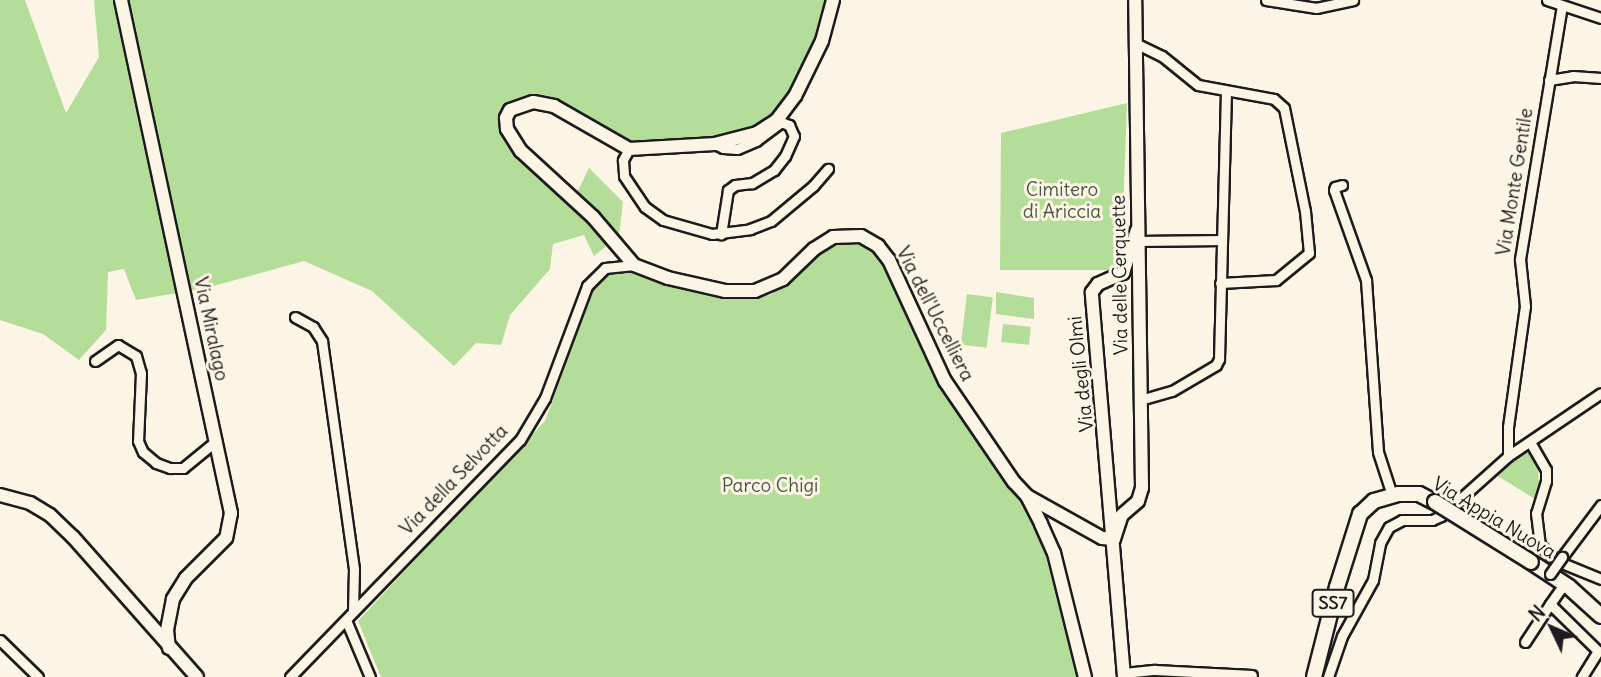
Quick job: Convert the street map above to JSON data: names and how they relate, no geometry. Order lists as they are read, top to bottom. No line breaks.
{"streets":{"main road":["Via Appia Nuova","SS7"],"street":["Via Monte Gentile","Via delle Cerquette","Via dell'Uccelliera","Via Miralago","Via degli Olmi","Via della Selvotta"]},"crossings":[["Via delle Cerquette","Via degli Olmi"],["Via dell'Uccelliera","Via della Selvotta"],["Via Appia Nuova","SS7"]],"parks":["Cimitero di Ariccia","Parco Chigi"],"north":"top left"}
